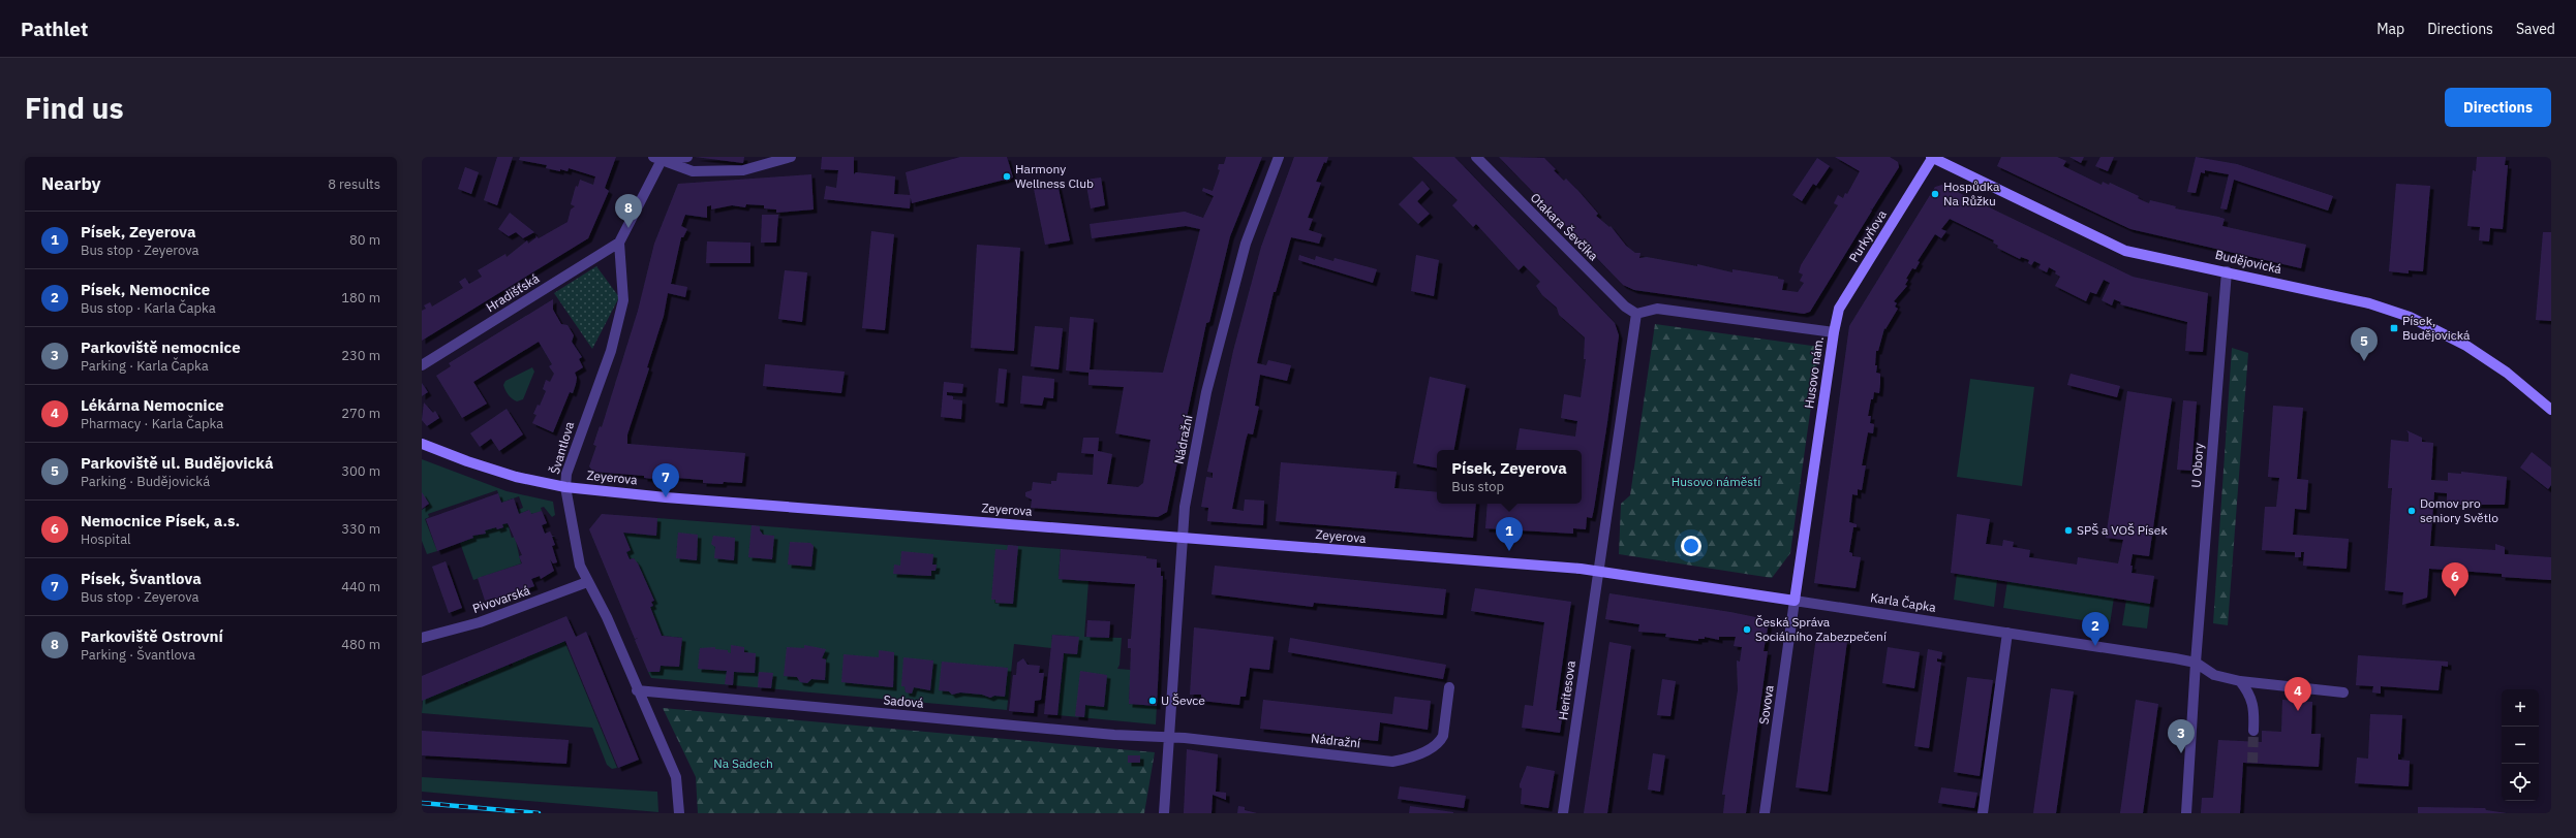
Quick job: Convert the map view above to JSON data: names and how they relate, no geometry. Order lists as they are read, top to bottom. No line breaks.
{"streets":{"street":["Otakara Ševčíka","Purkyňova","Budějovická","Hradišťská","Husovo nám.","Nádražní","Švantlova","U Obory","Zeyerova","Pivovarská","Karla Čapka","Heritesova","Sadová","Sovova"]},"crossings":[["Otakara Ševčíka","Husovo nám."],["Purkyňova","Budějovická"],["Purkyňova","Husovo nám."],["Budějovická","U Obory"],["Hradišťská","Švantlova"],["Husovo nám.","Karla Čapka"],["Husovo nám.","Sovova"],["Nádražní","Zeyerova"],["Nádražní","Sadová"],["Švantlova","Zeyerova"],["Švantlova","Pivovarská"],["Švantlova","Sadová"],["U Obory","Karla Čapka"],["Zeyerova","Heritesova"],["Karla Čapka","Sovova"]],"parks":["Husovo náměstí","Na Sadech"],"places":{"other":["Harmony Wellness Club","Hospůdka Na Růžku","Domov pro seniory Světlo","SPŠ a VOŠ Písek","Česká Správa Sociálního Zabezpečení","U Ševce"],"transit":["Písek, Budějovická"]},"page":{"header":"Pathlet","nav":["Map","Directions","Saved"],"buttons":"Directions","title":"Find us","heading":["Nearby","8 results"],"pins":["8","5","7","1","6","2","4","3"],"list":[{"mark":"1","name":"Písek, Zeyerova","note":"Bus stop · Zeyerova","value":"80 m"},{"mark":"2","name":"Písek, Nemocnice","note":"Bus stop · Karla Čapka","value":"180 m"},{"mark":"3","name":"Parkoviště nemocnice","note":"Parking · Karla Čapka","value":"230 m"},{"mark":"4","name":"Lékárna Nemocnice","note":"Pharmacy · Karla Čapka","value":"270 m"},{"mark":"5","name":"Parkoviště ul. Budějovická","note":"Parking · Budějovická","value":"300 m"},{"mark":"6","name":"Nemocnice Písek, a.s.","note":"Hospital","value":"330 m"},{"mark":"7","name":"Písek, Švantlova","note":"Bus stop · Zeyerova","value":"440 m"},{"mark":"8","name":"Parkoviště Ostrovní","note":"Parking · Švantlova","value":"480 m"}],"popup":["Písek, Zeyerova","Bus stop"],"map_buttons":["+","−"]}}
